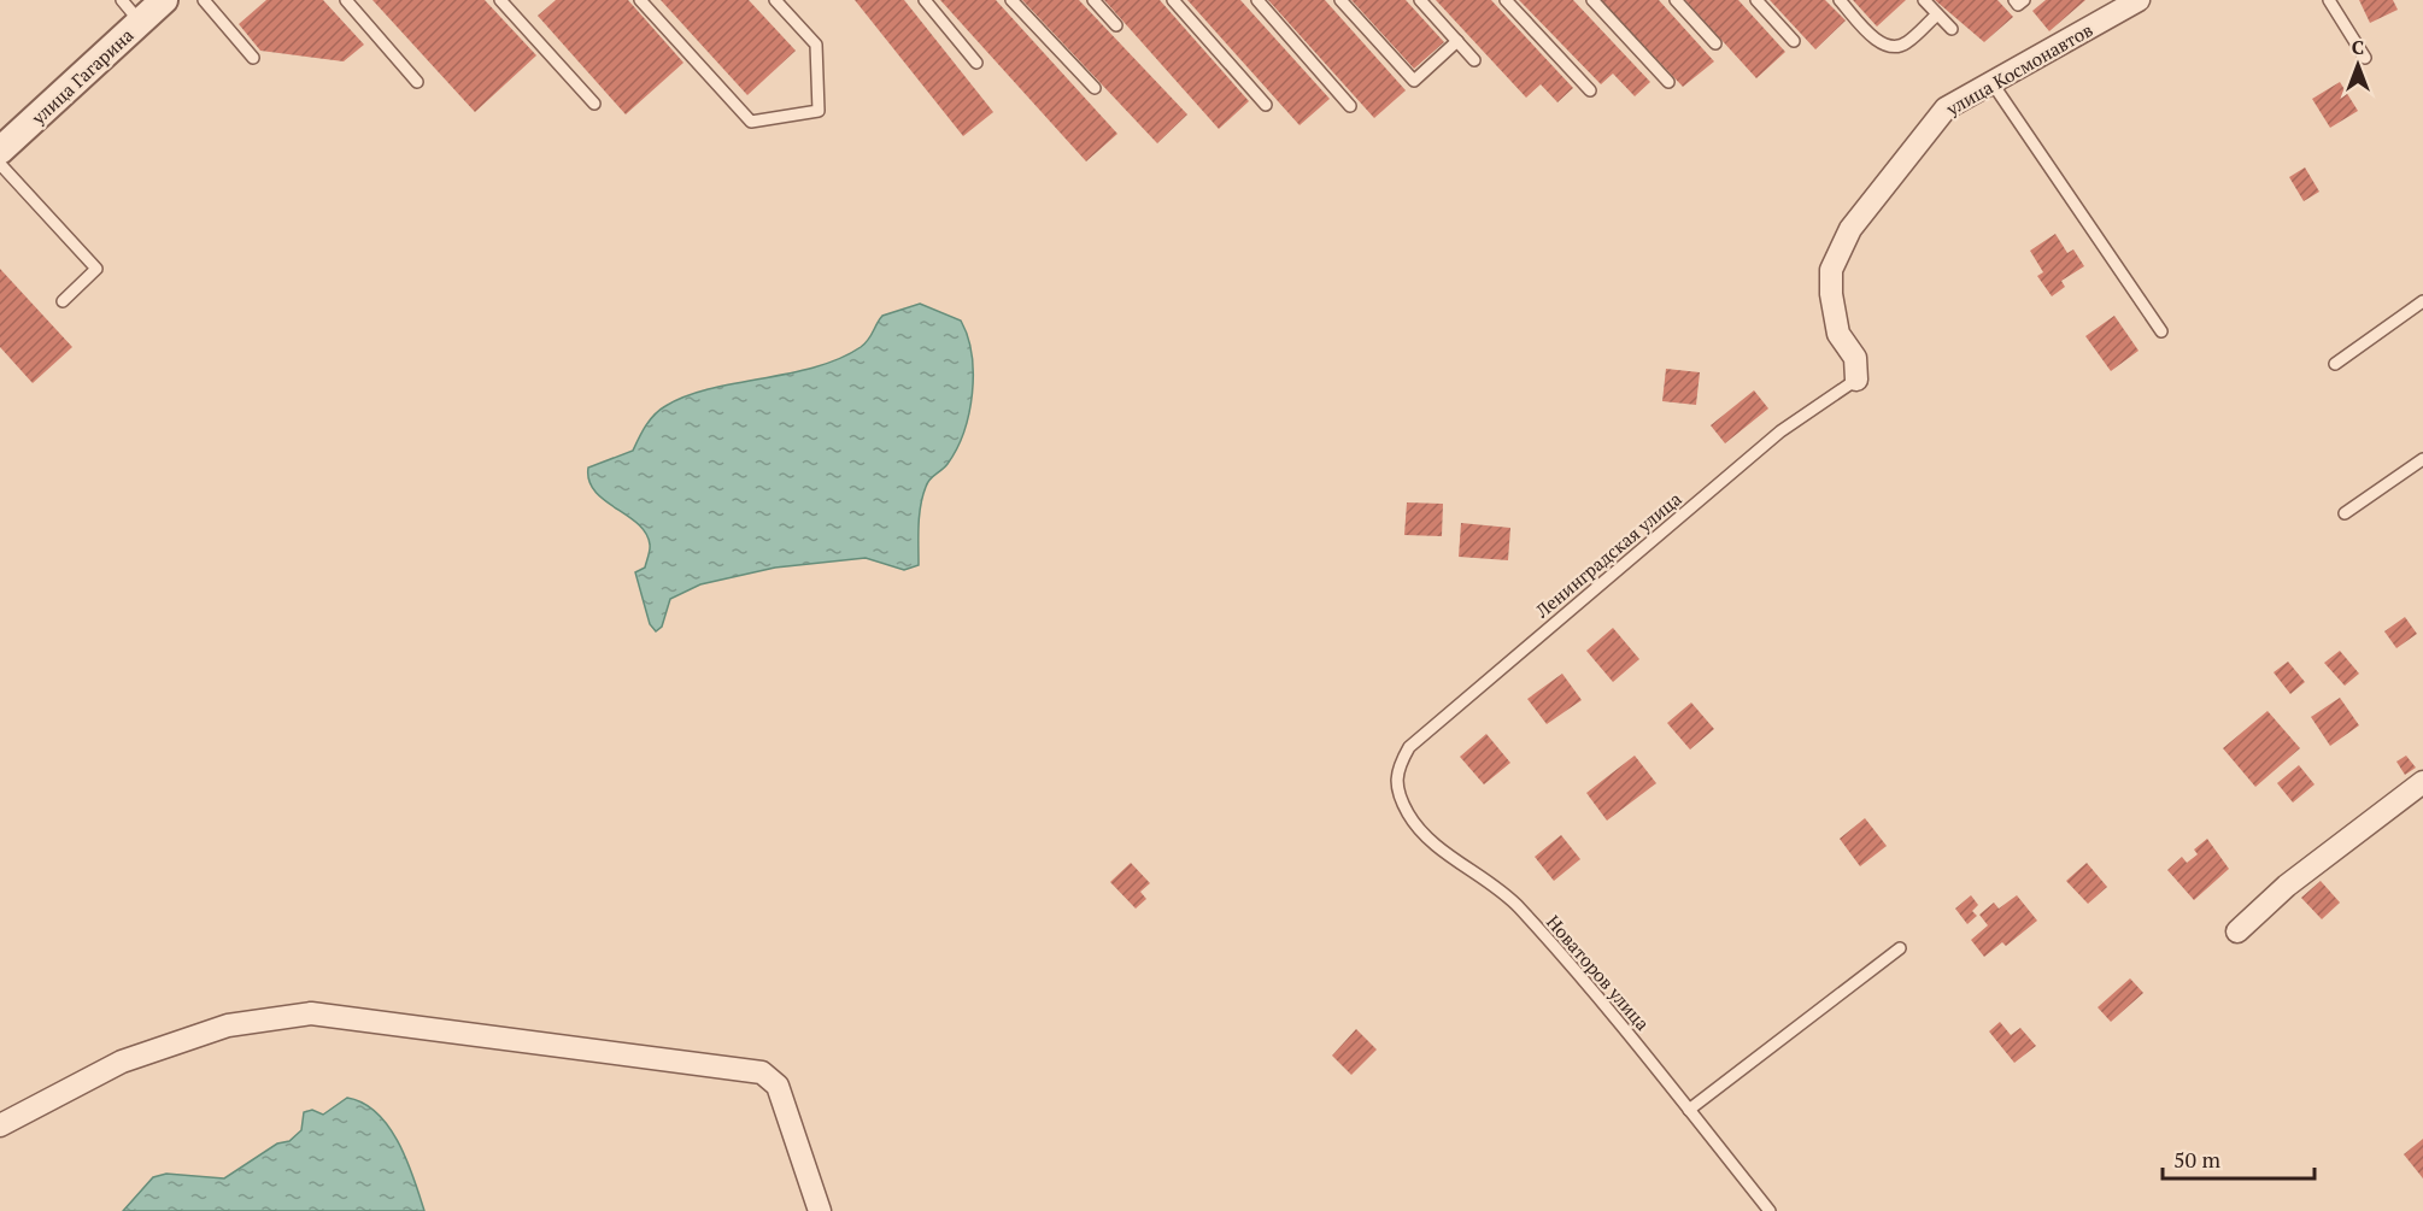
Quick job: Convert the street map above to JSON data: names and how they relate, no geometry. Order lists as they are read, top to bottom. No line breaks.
{"streets":{"street":["улица Космонавтов","улица Гагарина"],"lane":["Ленинградская улица","Новаторов улица"]},"crossings":[["улица Космонавтов","Ленинградская улица"],["Ленинградская улица","Новаторов улица"]],"scale_bar":"50 m","north":"top"}
